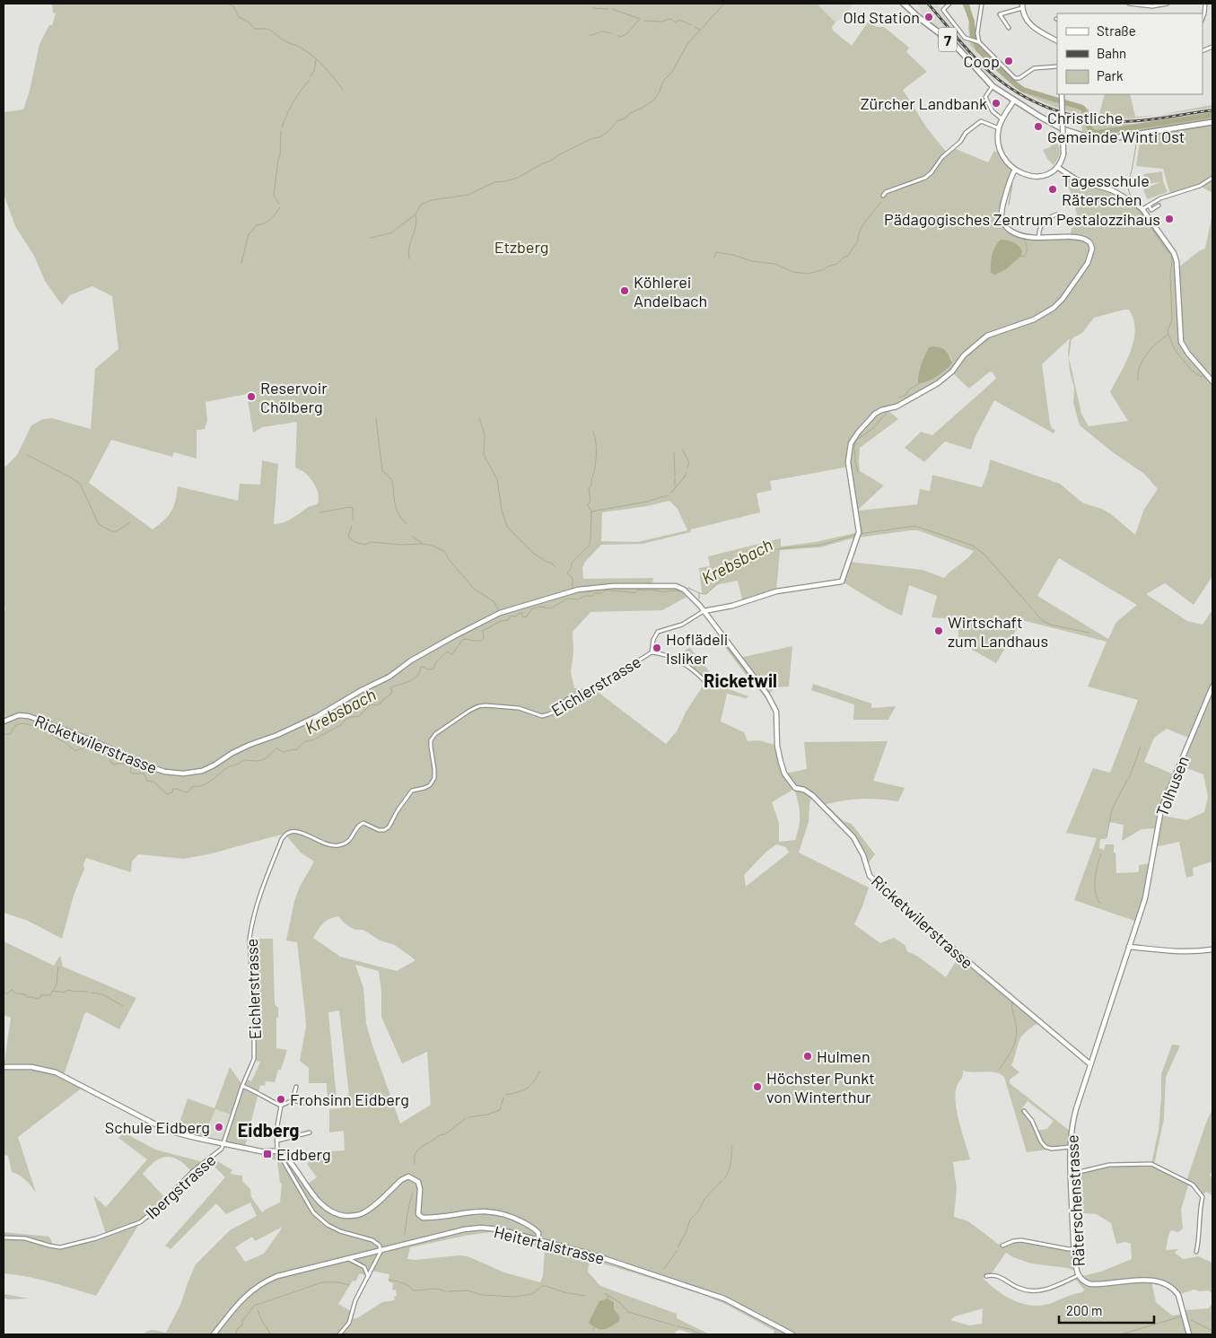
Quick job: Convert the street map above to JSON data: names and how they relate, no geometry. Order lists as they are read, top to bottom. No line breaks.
{"streets":{"main road":["7"],"street":["Eichlerstrasse","Ricketwilerstrasse","Tolhusen","Ibergstrasse","Räterschenstrasse","Heitertalstrasse"]},"crossings":[["Eichlerstrasse","Ibergstrasse"],["Ricketwilerstrasse","Räterschenstrasse"],["Tolhusen","Räterschenstrasse"]],"districts":["Ricketwil","Eidberg"],"water":["Krebsbach"],"parks":["Etzberg"],"places":{"other":["Old Station","Coop","Zürcher Landbank","Christliche Gemeinde Winti Ost","Tagesschule Räterschen","Pädagogisches Zentrum Pestalozzihaus","Köhlerei Andelbach","Reservoir Chölberg","Wirtschaft zum Landhaus","Hoflädeli Isliker","Hulmen","Höchster Punkt von Winterthur","Frohsinn Eidberg","Schule Eidberg"],"transit":["Eidberg"]},"legend":["Straße","Bahn","Park"],"scale_bar":"200 m"}
